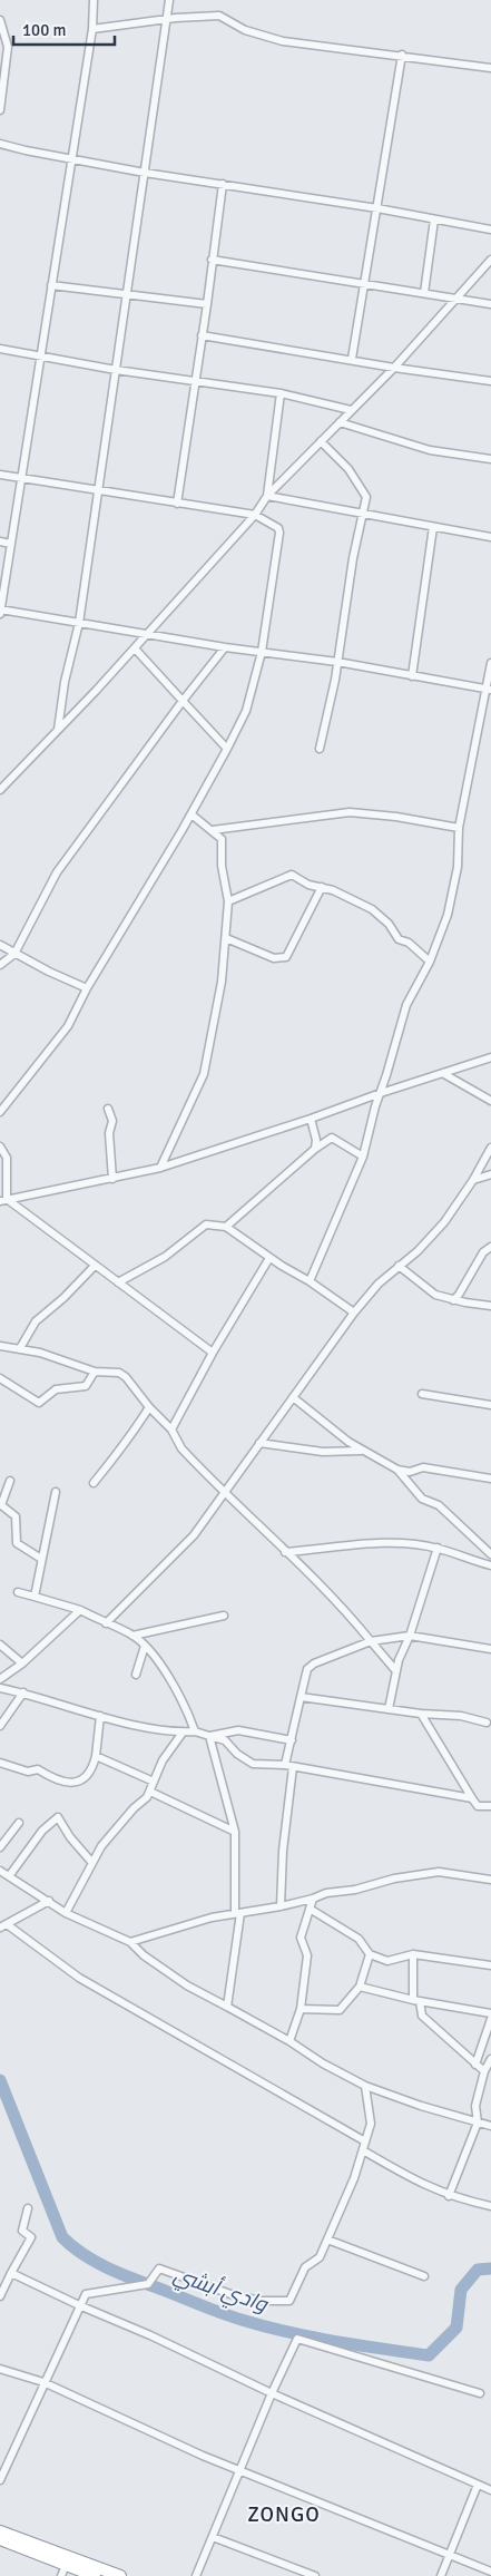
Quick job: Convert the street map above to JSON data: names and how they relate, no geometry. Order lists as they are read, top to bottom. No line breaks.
{"districts":["ZONGO"],"water":["وادي أبشي"],"scale_bar":"100 m"}
